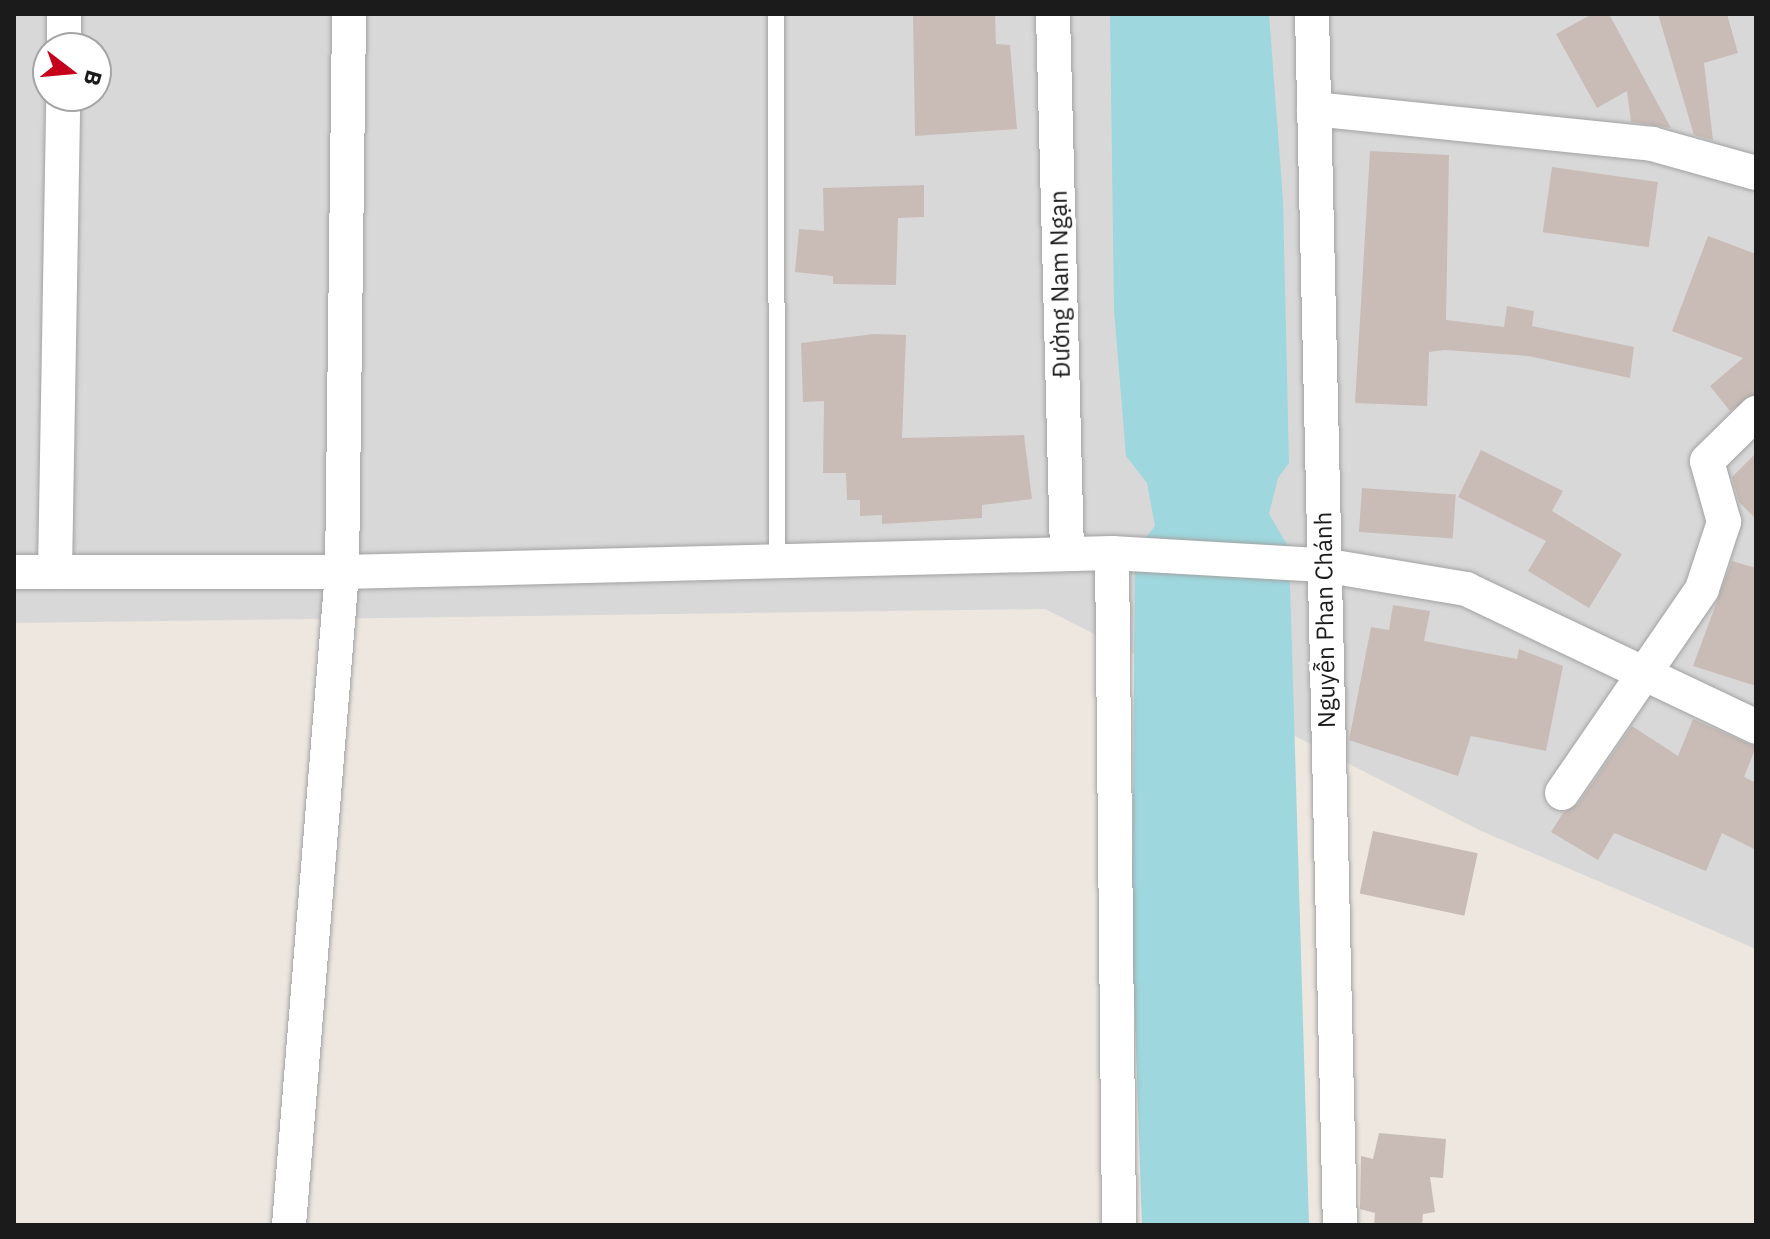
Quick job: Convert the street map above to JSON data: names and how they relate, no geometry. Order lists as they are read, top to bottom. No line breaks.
{"streets":{"street":["Đường Nam Ngạn","Nguyễn Phan Chánh"]},"north":"right"}
